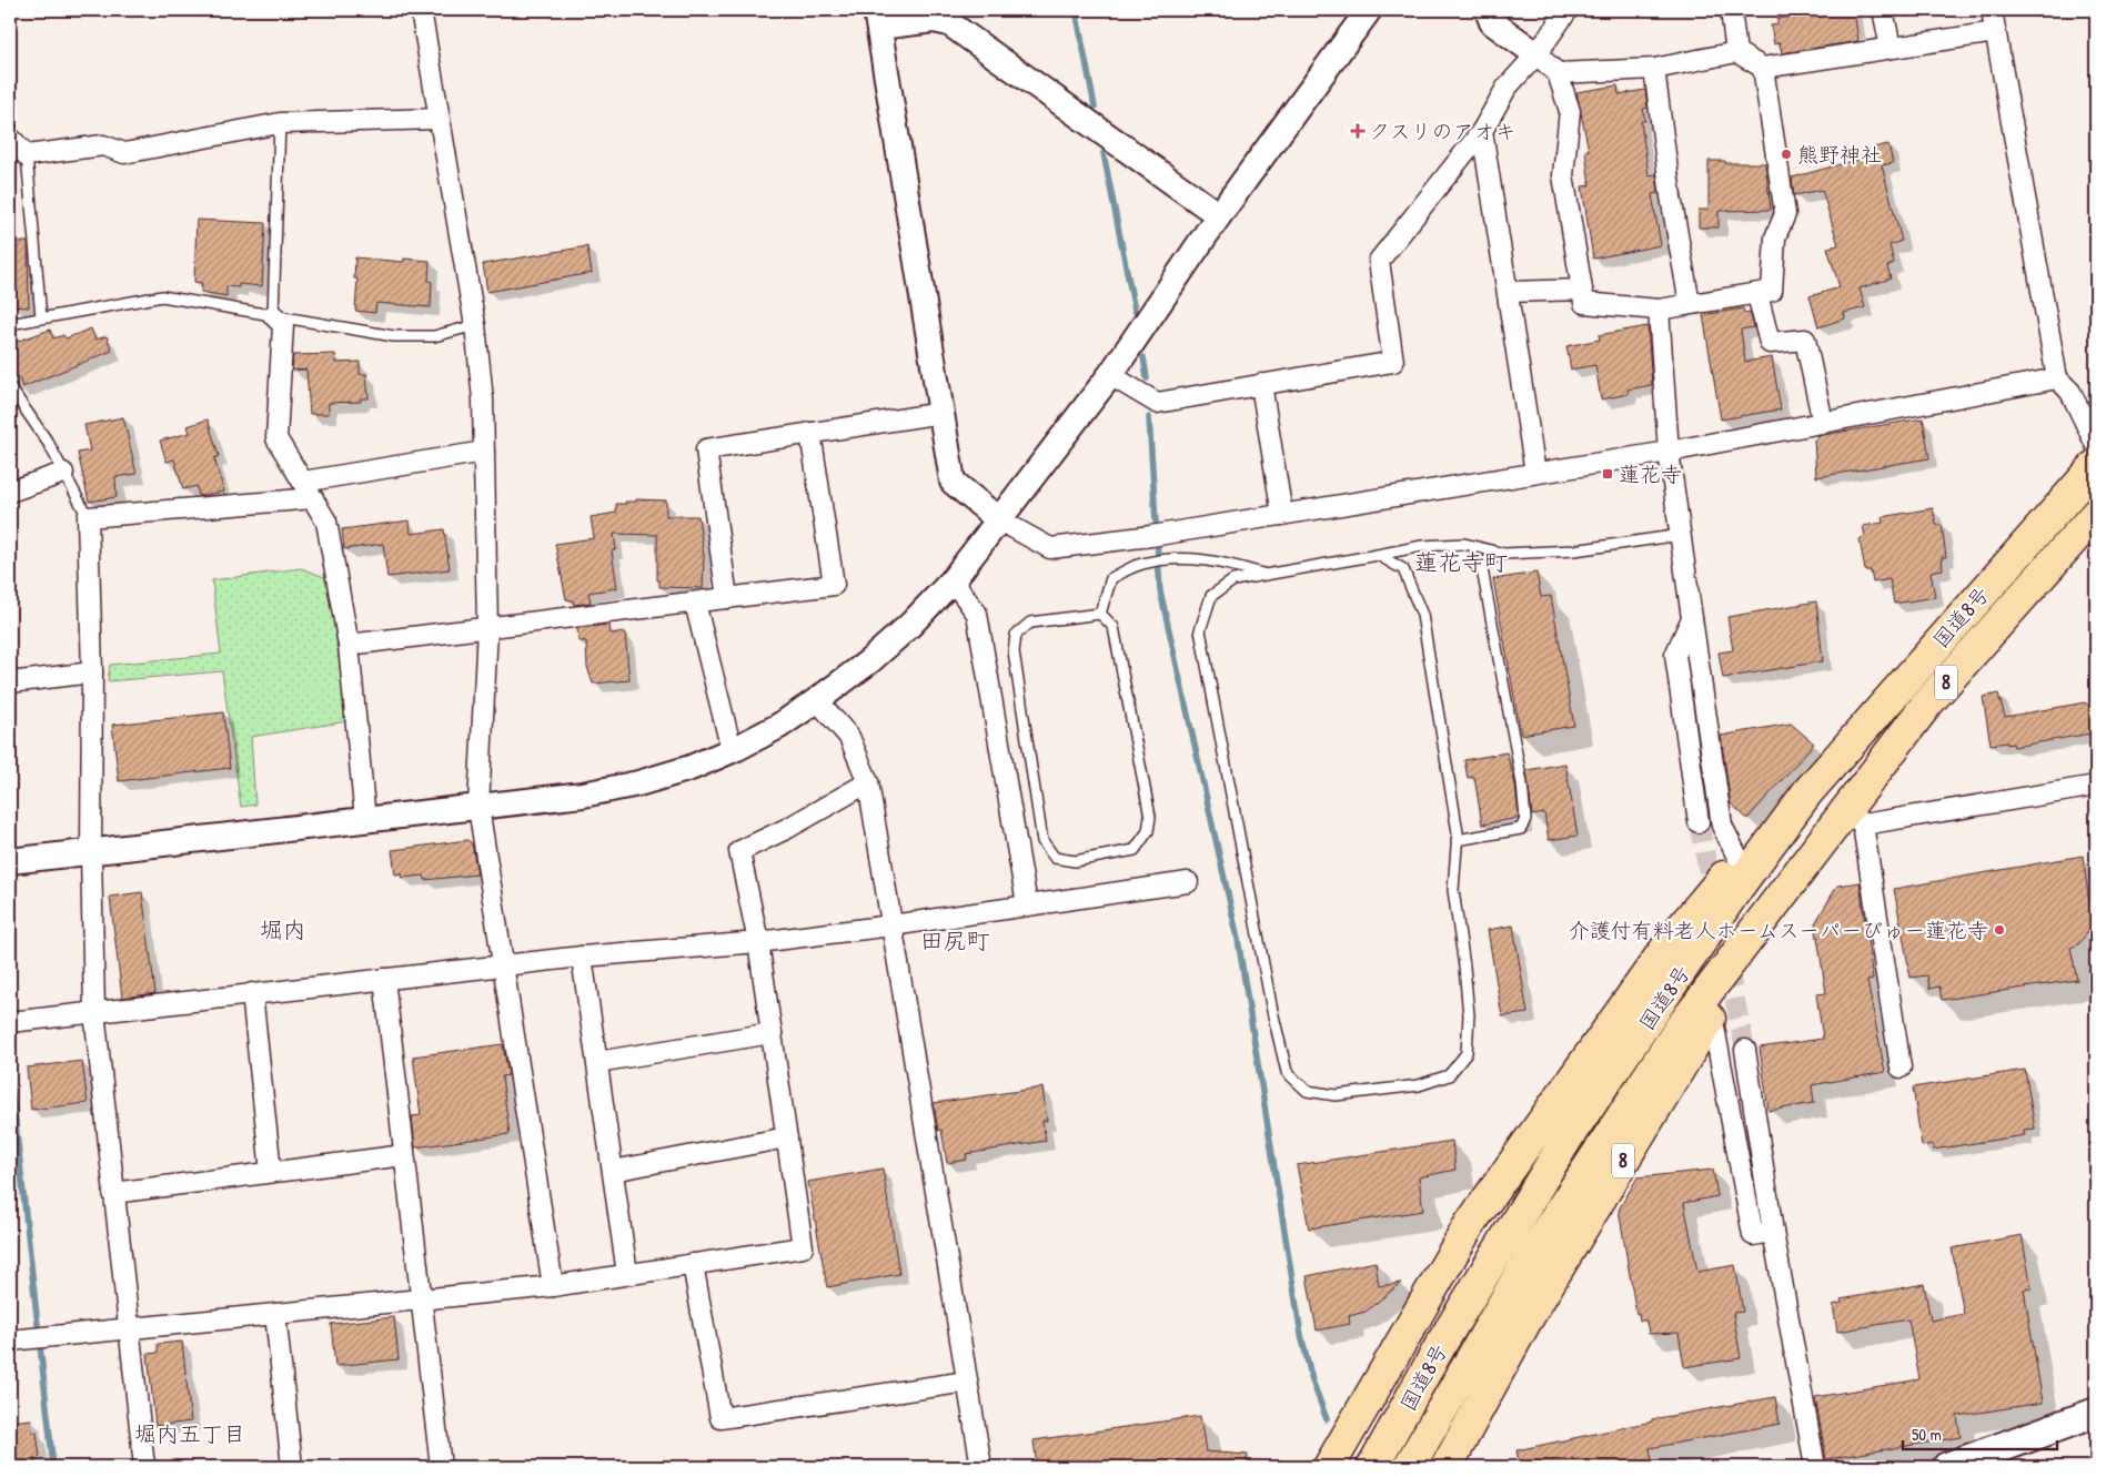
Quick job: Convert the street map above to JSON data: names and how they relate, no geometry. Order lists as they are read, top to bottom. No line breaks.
{"streets":{"highway":["国道8号","8"]},"crossings":[["国道8号","8"]],"districts":["蓮花寺町","堀内","田尻町","堀内五丁目"],"places":{"health":["クスリのアオキ"],"other":["熊野神社","介護付有料老人ホームスーパーびゅー蓮花寺"],"transit":["蓮花寺"]},"scale_bar":"50 m"}
